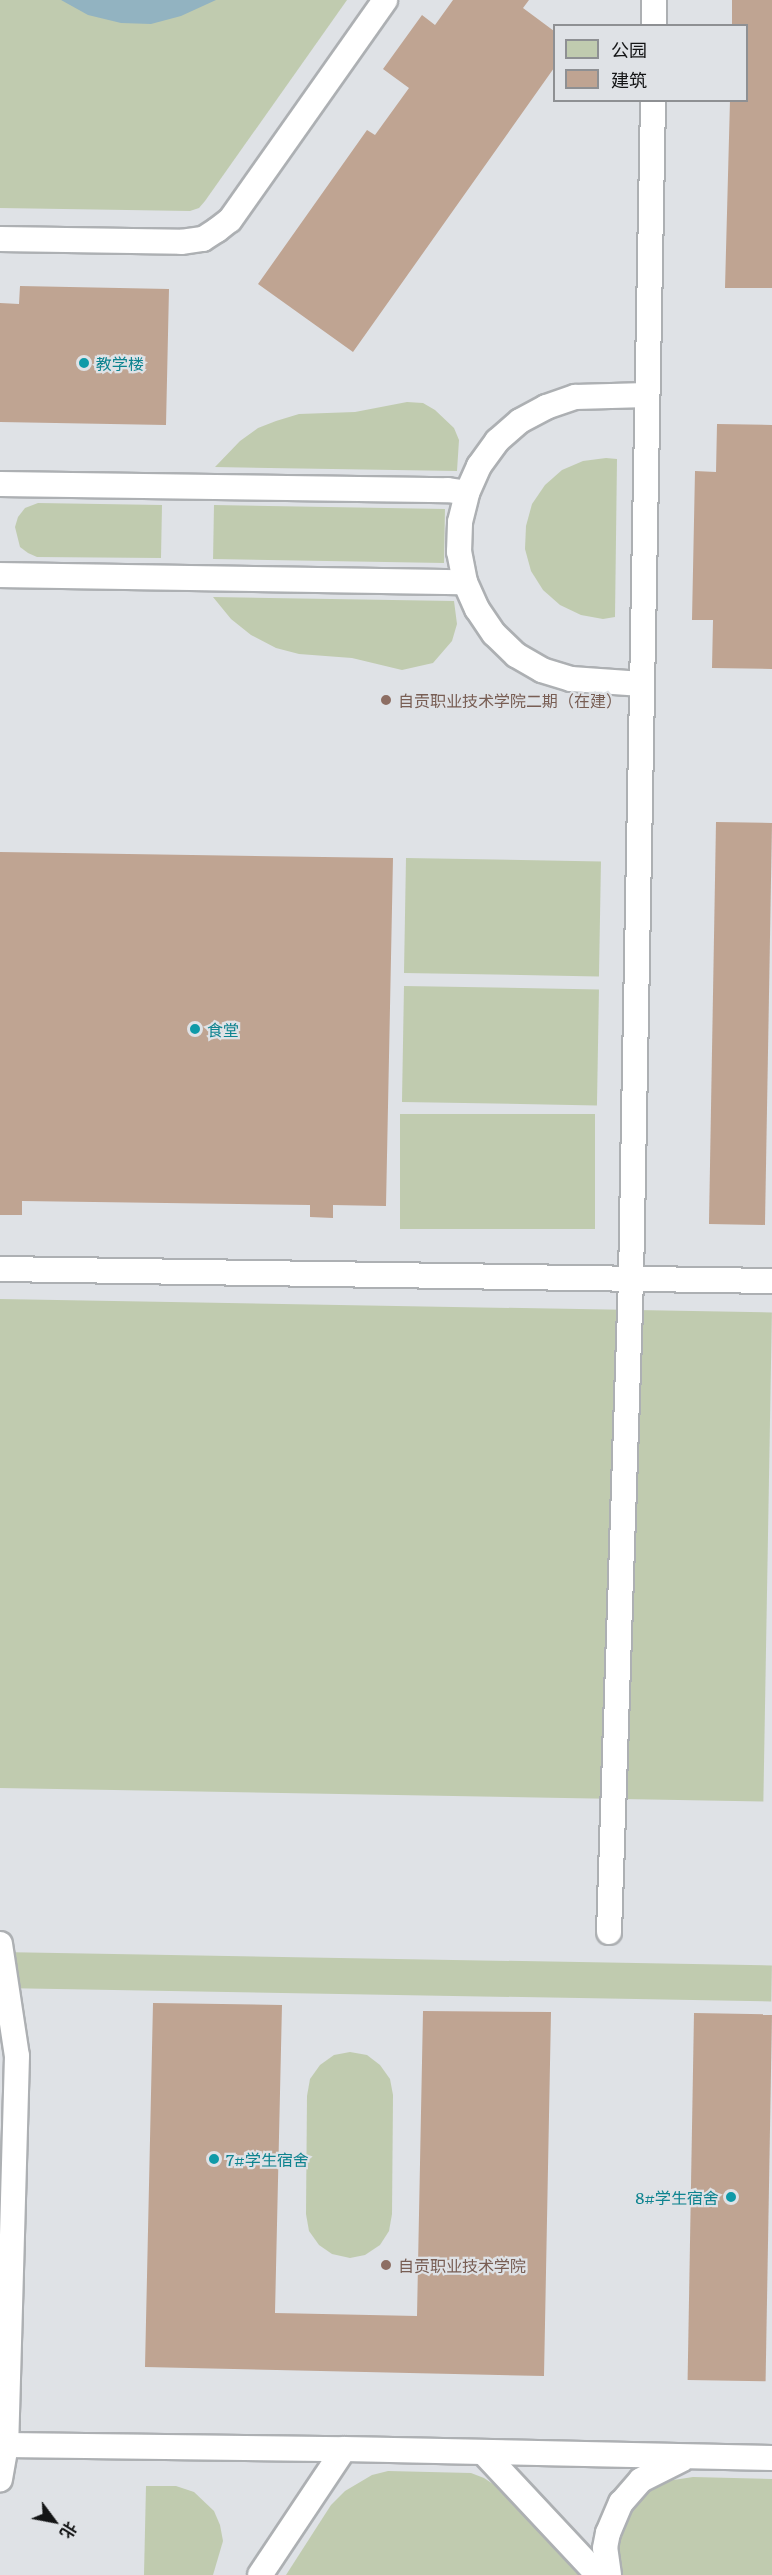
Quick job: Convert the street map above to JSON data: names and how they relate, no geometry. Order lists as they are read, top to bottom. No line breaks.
{"places":["教学楼","自贡职业技术学院二期（在建）","食堂","7#学生宿舍","8#学生宿舍","自贡职业技术学院"],"legend":["公园","建筑"],"north":"bottom right"}
